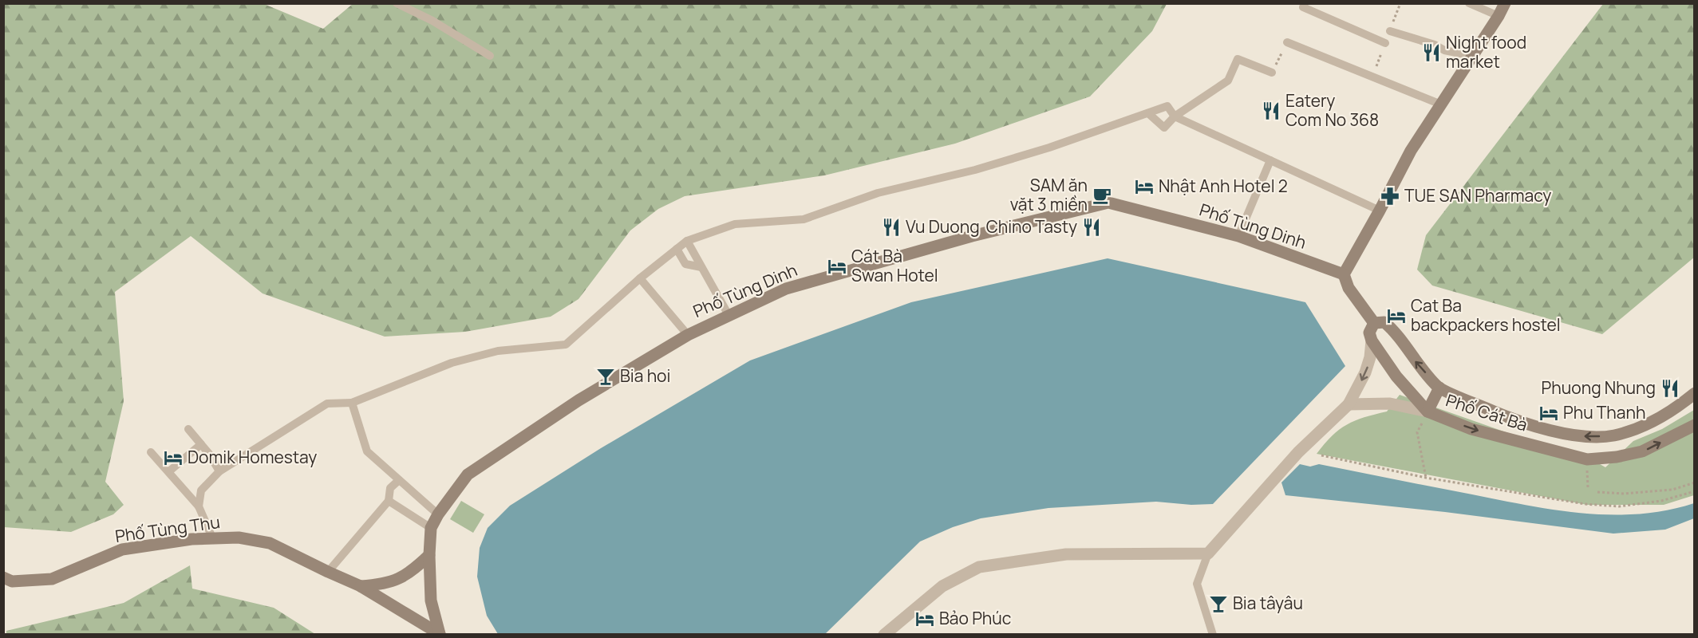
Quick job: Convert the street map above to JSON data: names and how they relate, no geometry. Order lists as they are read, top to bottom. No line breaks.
{"streets":{"main road":["Phố Tùng Dinh","Phố Cát Bà","Phố Tùng Thu"]},"crossings":[["Phố Tùng Dinh","Phố Cát Bà"],["Phố Tùng Dinh","Phố Tùng Thu"]],"places":{"restaurant":["Night food market","Eatery Com No 368","Vu Duong","Chino Tasty","Phuong Nhung"],"hotel":["Nhật Anh Hotel 2","Cát Bà Swan Hotel","Cat Ba backpackers hostel","Phu Thanh","Domik Homestay","Bảo Phúc"],"cafe":["SAM ăn vặt 3 miền"],"pharmacy":["TUE SAN Pharmacy"],"bar":["Bia hoi","Bia tâyâu"]}}
